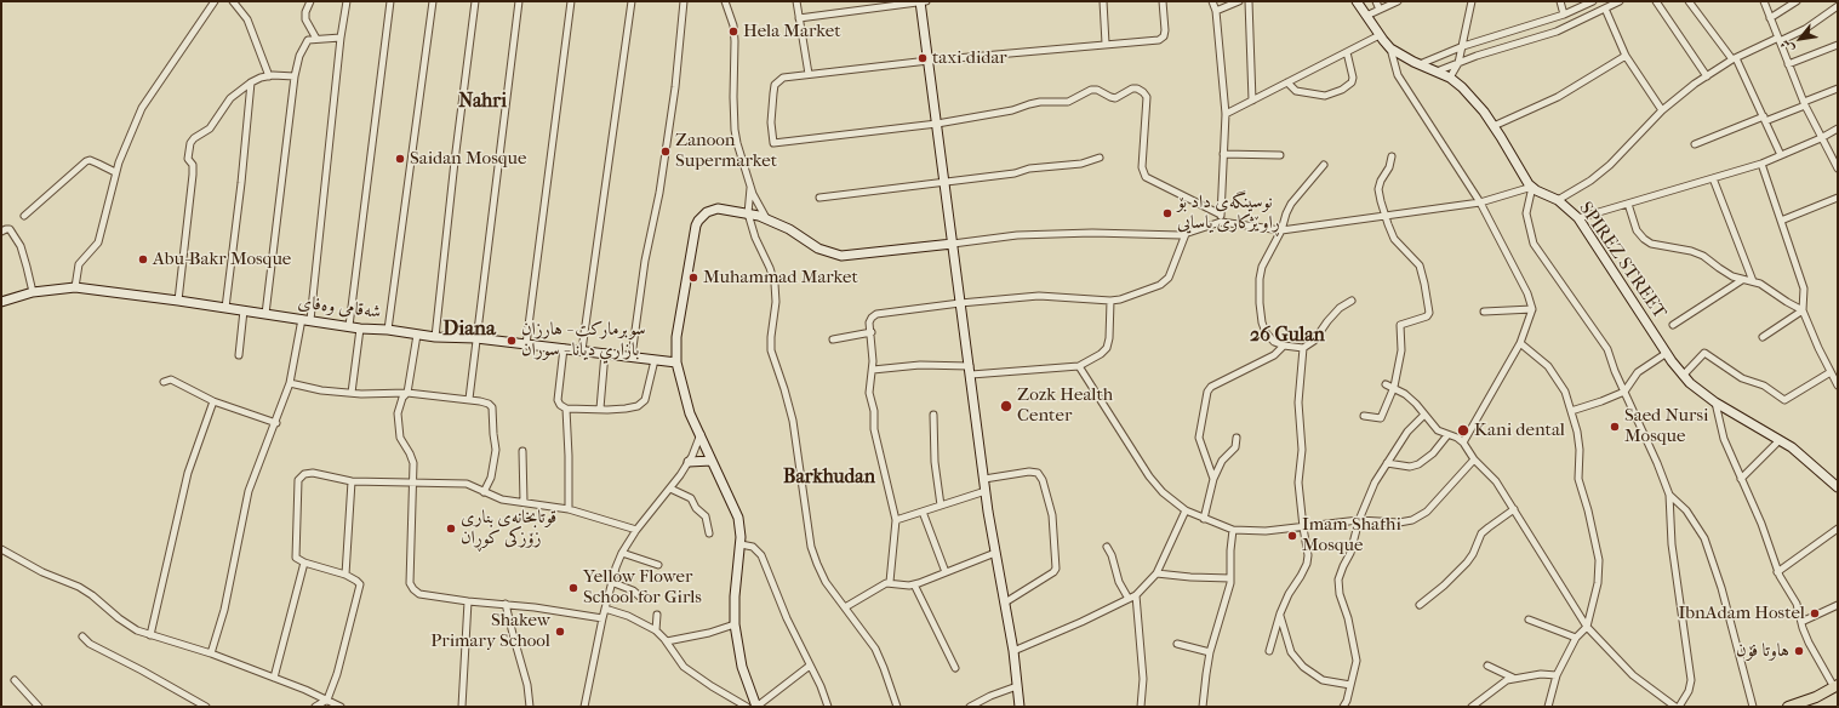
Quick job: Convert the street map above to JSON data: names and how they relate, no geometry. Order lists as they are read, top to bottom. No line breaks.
{"streets":{"street":["SPIREZ STREET","شەقامی وەفای"]},"districts":["Nahri","Diana","26 Gulan","Barkhudan"],"places":["Hela Market","taxi didar","Zanoon Supermarket","Saidan Mosque","نوسینگەی داد بۆ ڕاوێژكاری یاسایی","Abu-Bakr Mosque","Muhammad Market","سوبرماركت - هارزان بازاري ديانا - سوران","Zozk Health Center","Saed Nursi Mosque","Kani dental","قوتابخانەی بناری زۆزکی کوڕان","Imam Shafhi Mosque","Yellow Flower School for Girls","IbnAdam Hostel","Shakew Primary School","هاوتا فۆن"],"north":"bottom left"}
